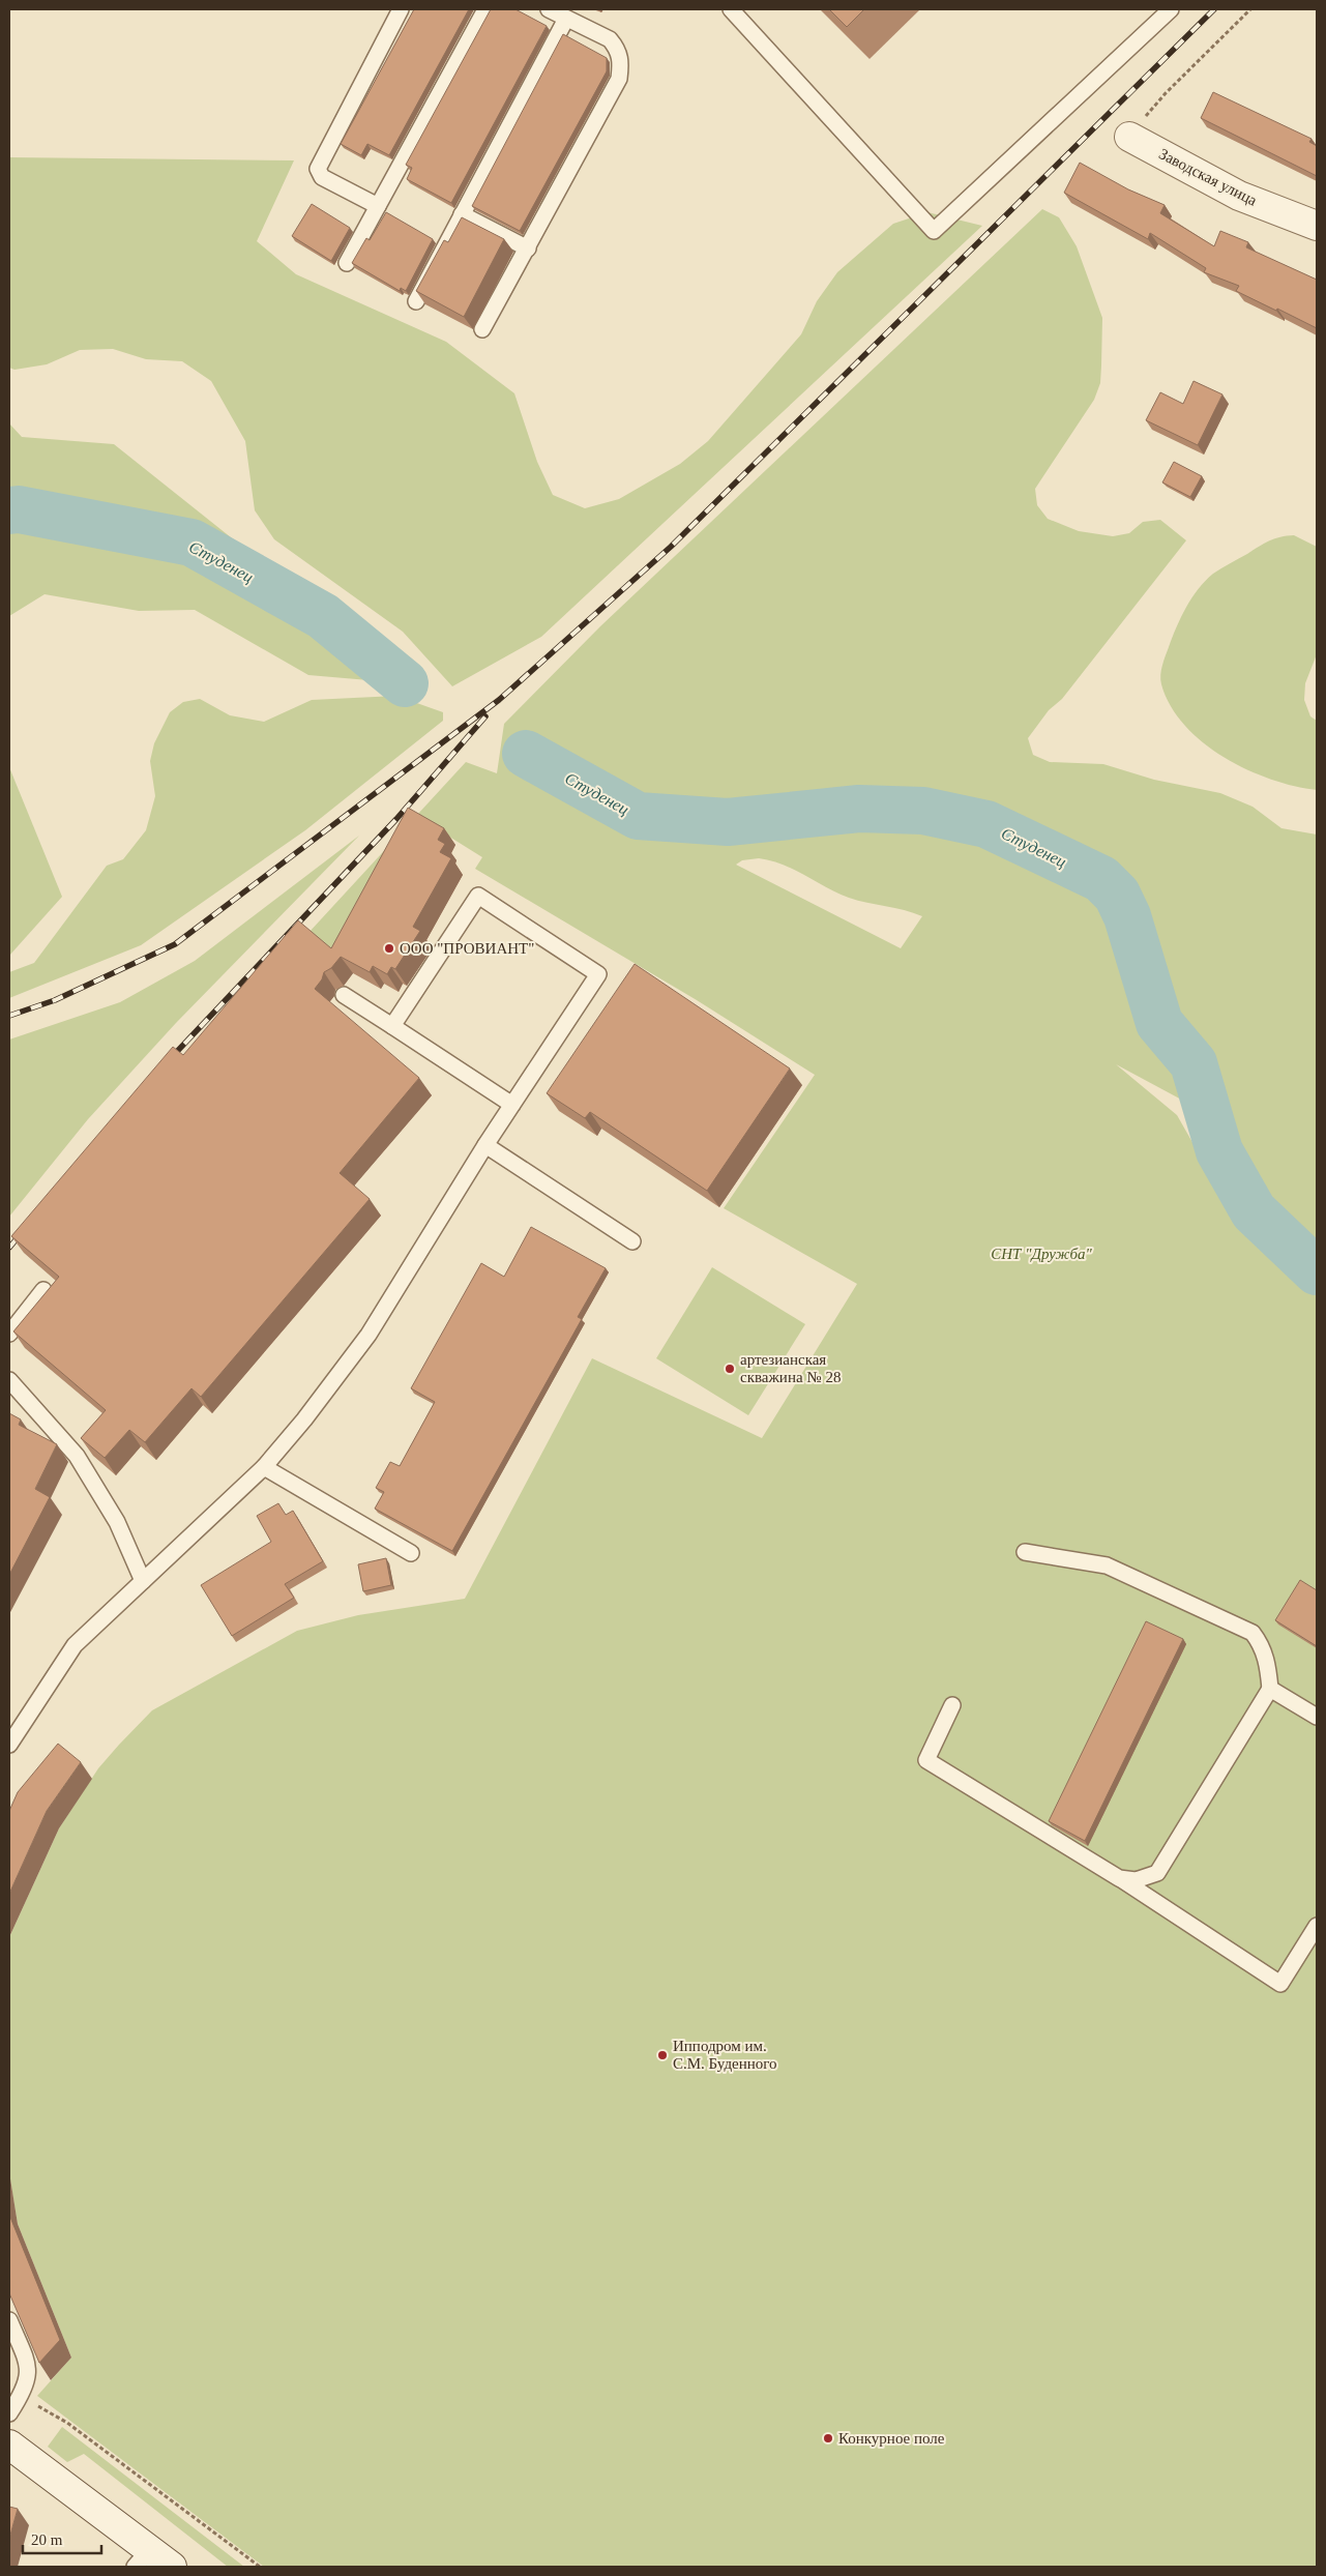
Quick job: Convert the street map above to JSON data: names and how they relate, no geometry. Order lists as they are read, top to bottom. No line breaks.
{"streets":{"street":["Заводская улица"]},"water":["Студенец"],"parks":["СНТ \"Дружба\""],"places":["ООО \"ПРОВИАНТ\"","артезианская скважина № 28","Ипподром им. С.М. Буденного","Конкурное поле"],"scale_bar":"20 m"}
